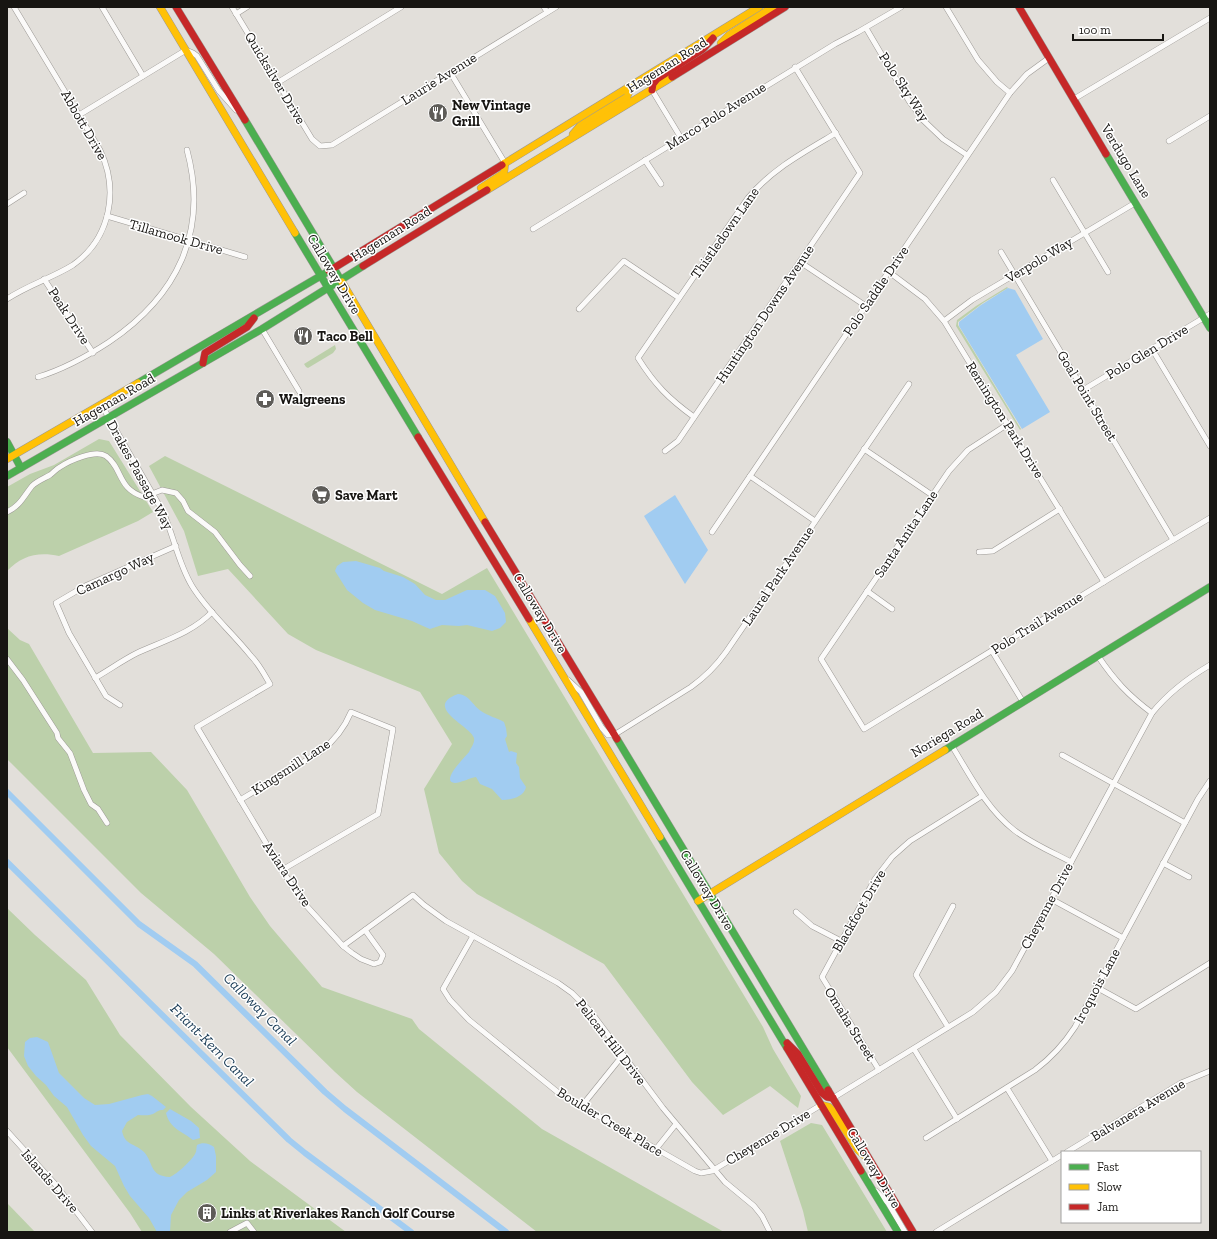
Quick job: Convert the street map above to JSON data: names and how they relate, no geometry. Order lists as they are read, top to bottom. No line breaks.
{"streets":{"main road":["Hageman Road","Verdugo Lane","Calloway Drive","Noriega Road"],"street":["Quicksilver Drive","Laurie Avenue","Polo Sky Way","Marco Polo Avenue","Abbott Drive","Thistledown Lane","Tillamook Drive","Verpolo Way","Polo Saddle Drive","Huntington Downs Avenue","Peak Drive","Polo Glen Drive","Goal Point Street","Remington Park Drive","Drakes Passage Way","Santa Anita Lane","Camargo Way","Laurel Park Avenue","Polo Trail Avenue","Kingsmill Lane","Aviara Drive","Cheyenne Drive","Blackfoot Drive","Iroquois Lane","Omaha Street","Pelican Hill Drive","Balvanera Avenue","Boulder Creek Place","Islands Drive"]},"crossings":[["Hageman Road","Calloway Drive"],["Hageman Road","Drakes Passage Way"],["Quicksilver Drive","Laurie Avenue"],["Polo Sky Way","Marco Polo Avenue"],["Polo Sky Way","Polo Saddle Drive"],["Abbott Drive","Tillamook Drive"],["Abbott Drive","Peak Drive"],["Verdugo Lane","Verpolo Way"],["Verdugo Lane","Polo Saddle Drive"],["Verdugo Lane","Polo Glen Drive"],["Thistledown Lane","Huntington Downs Avenue"],["Verpolo Way","Goal Point Street"],["Verpolo Way","Remington Park Drive"],["Calloway Drive","Laurel Park Avenue"],["Calloway Drive","Noriega Road"],["Calloway Drive","Cheyenne Drive"],["Polo Saddle Drive","Remington Park Drive"],["Polo Glen Drive","Goal Point Street"],["Goal Point Street","Polo Trail Avenue"],["Remington Park Drive","Santa Anita Lane"],["Remington Park Drive","Polo Trail Avenue"],["Drakes Passage Way","Camargo Way"],["Drakes Passage Way","Aviara Drive"],["Santa Anita Lane","Polo Trail Avenue"],["Kingsmill Lane","Aviara Drive"],["Aviara Drive","Pelican Hill Drive"],["Cheyenne Drive","Omaha Street"],["Cheyenne Drive","Pelican Hill Drive"],["Cheyenne Drive","Boulder Creek Place"],["Blackfoot Drive","Omaha Street"],["Pelican Hill Drive","Boulder Creek Place"]],"water":["Calloway Canal","Friant-Kern Canal"],"places":{"restaurant":["New Vintage Grill","Taco Bell"],"pharmacy":["Walgreens"],"supermarket":["Save Mart"],"building":["Links at Riverlakes Ranch Golf Course"]},"legend":["Fast","Slow","Jam"],"scale_bar":"100 m"}
